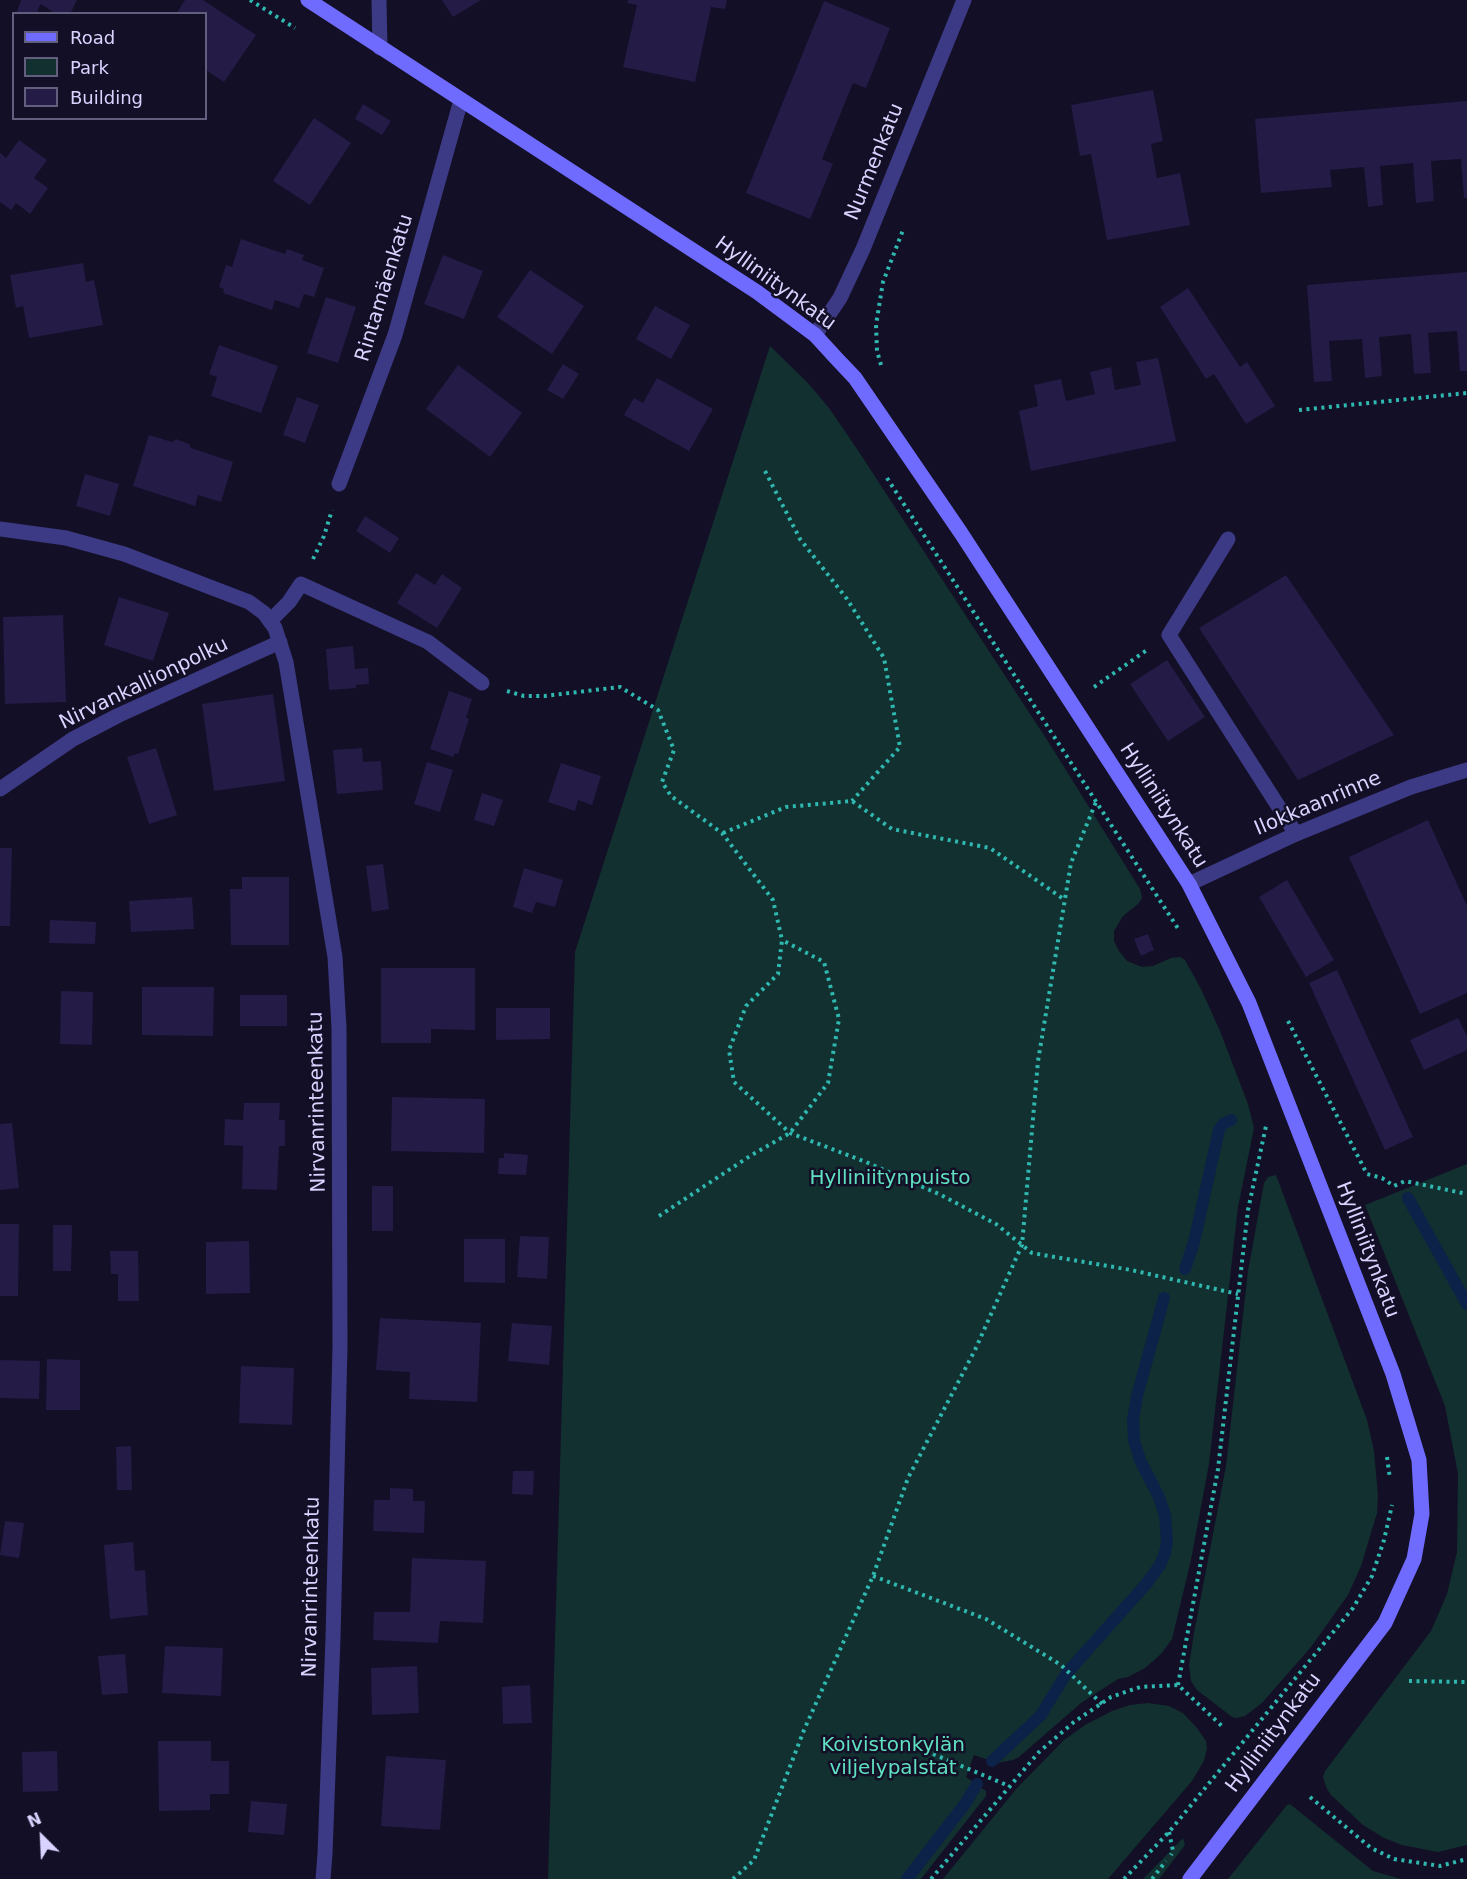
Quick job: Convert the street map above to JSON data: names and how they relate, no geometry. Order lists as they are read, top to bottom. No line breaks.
{"streets":{"street":["Nurmenkatu","Hylliniitynkatu","Rintamäenkatu","Nirvankallionpolku","Ilokkaanrinne","Nirvanrinteenkatu"]},"crossings":[["Nurmenkatu","Hylliniitynkatu"],["Hylliniitynkatu","Rintamäenkatu"],["Hylliniitynkatu","Ilokkaanrinne"],["Nirvankallionpolku","Nirvanrinteenkatu"]],"parks":["Hylliniitynpuisto","Koivistonkylän viljelypalstat"],"legend":["Road","Park","Building"],"north":"top left"}
